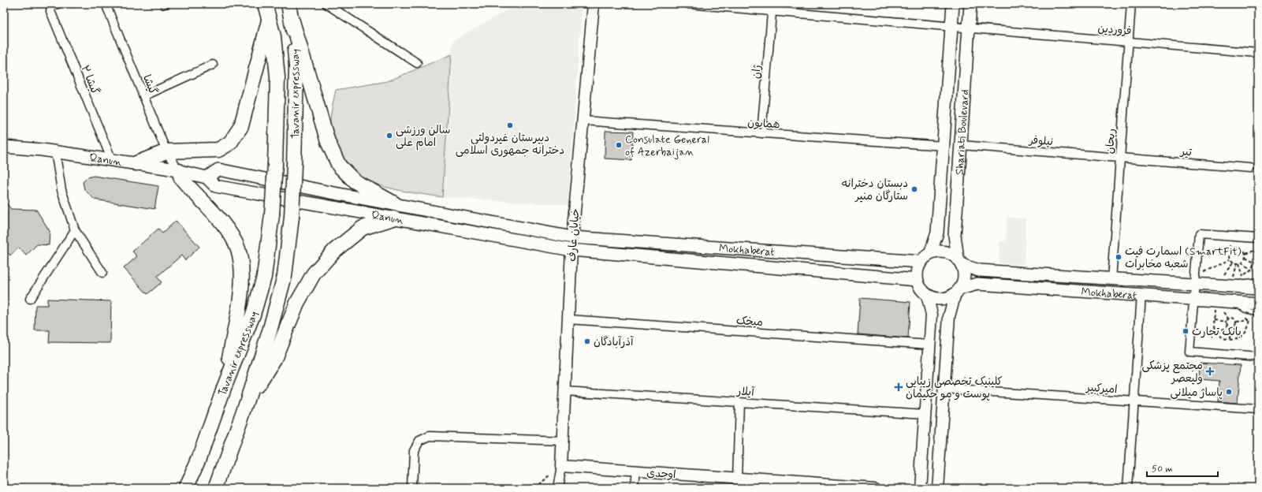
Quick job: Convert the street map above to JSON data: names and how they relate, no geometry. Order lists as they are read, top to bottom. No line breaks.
{"streets":{"highway":["Tavanir expressway"],"main road":["Shariati Boulevard","Qanun","خیابان عارف","Mokhaberat"],"street":["فروردین","ژان","گیشا ۲","گیشا","همایون","نیلوفر","ریحان","تیر","میخک","امیرکبیر","آیلار","اوحدی"]},"crossings":[["فروردین","Shariati Boulevard"],["فروردین","ریحان"],["ژان","همایون"],["گیشا ۲","Qanun"],["گیشا","Qanun"],["همایون","Shariati Boulevard"],["همایون","خیابان عارف"],["Shariati Boulevard","نیلوفر"],["Shariati Boulevard","Mokhaberat"],["نیلوفر","ریحان"],["نیلوفر","تیر"],["ریحان","تیر"],["ریحان","Mokhaberat"],["Qanun","خیابان عارف"],["Qanun","Mokhaberat"],["خیابان عارف","Mokhaberat"],["خیابان عارف","میخک"],["خیابان عارف","آیلار"],["خیابان عارف","اوحدی"]],"places":{"other":["دبیرستان غیردولتی دخترانه جمهوری اسلامی","سالن ورزشی امام علی","Consulate General of Azerbaijan","دبستان دخترانه ستارگان منیر","اسمارت فیت (SmartFit) شعبه مخابرات","بانک تجارت","آذرآبادگان","پاساژ میلانی"],"health":["مجتمع پزشکی ولیعصر","کلینیک تخصصی زیبایی پوست و مو حکیمان"]},"scale_bar":"50 m"}
